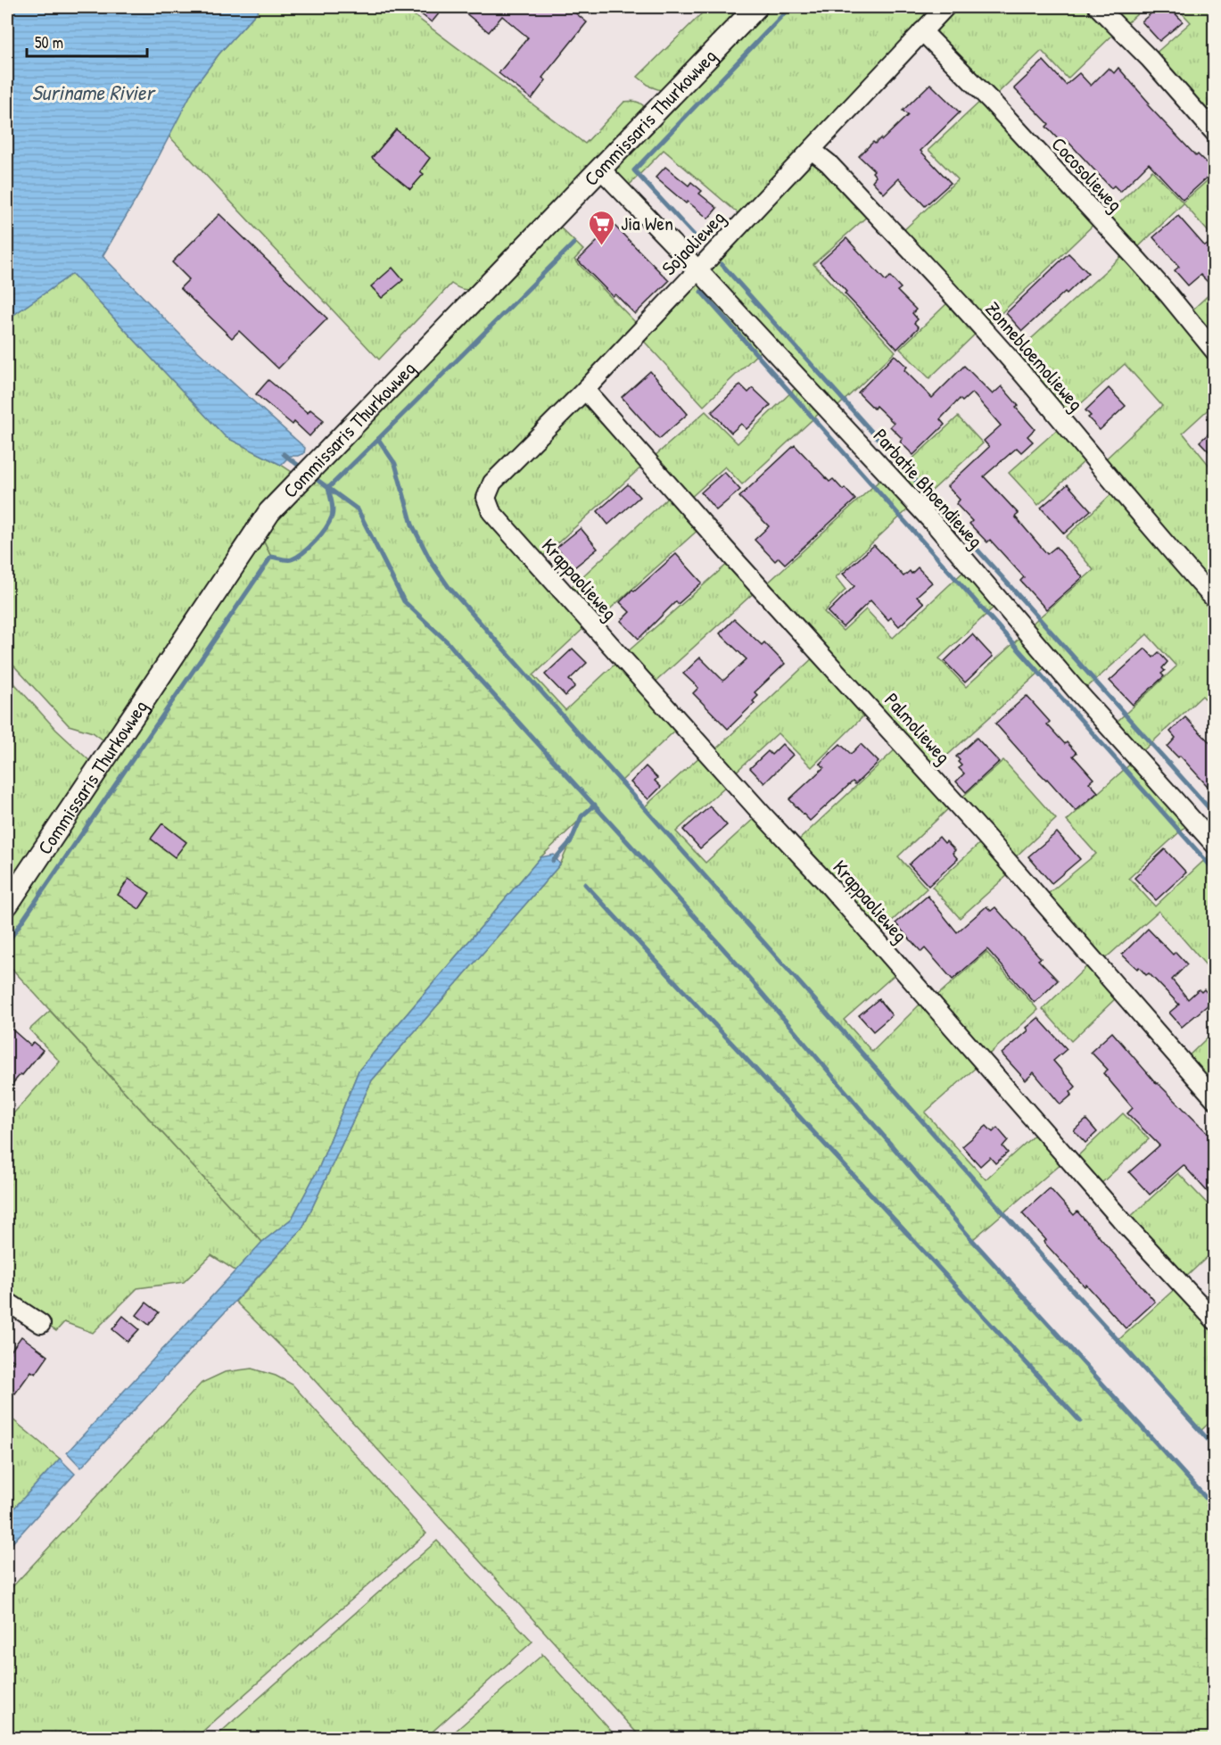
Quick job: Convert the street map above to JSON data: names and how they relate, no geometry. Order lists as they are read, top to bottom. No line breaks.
{"streets":{"main road":["Commissaris Thurkowweg"],"street":["Cocosolieweg","Sojaolieweg","Zonnebloemolieweg","Parbatie Bhoendieweg","Krappaolieweg","Palmolieweg"]},"crossings":[["Commissaris Thurkowweg","Parbatie Bhoendieweg"],["Cocosolieweg","Sojaolieweg"],["Sojaolieweg","Zonnebloemolieweg"],["Sojaolieweg","Parbatie Bhoendieweg"],["Sojaolieweg","Krappaolieweg"],["Sojaolieweg","Palmolieweg"]],"water":["Suriname Rivier"],"places":{"supermarket":["Jia Wen"]},"scale_bar":"50 m"}
